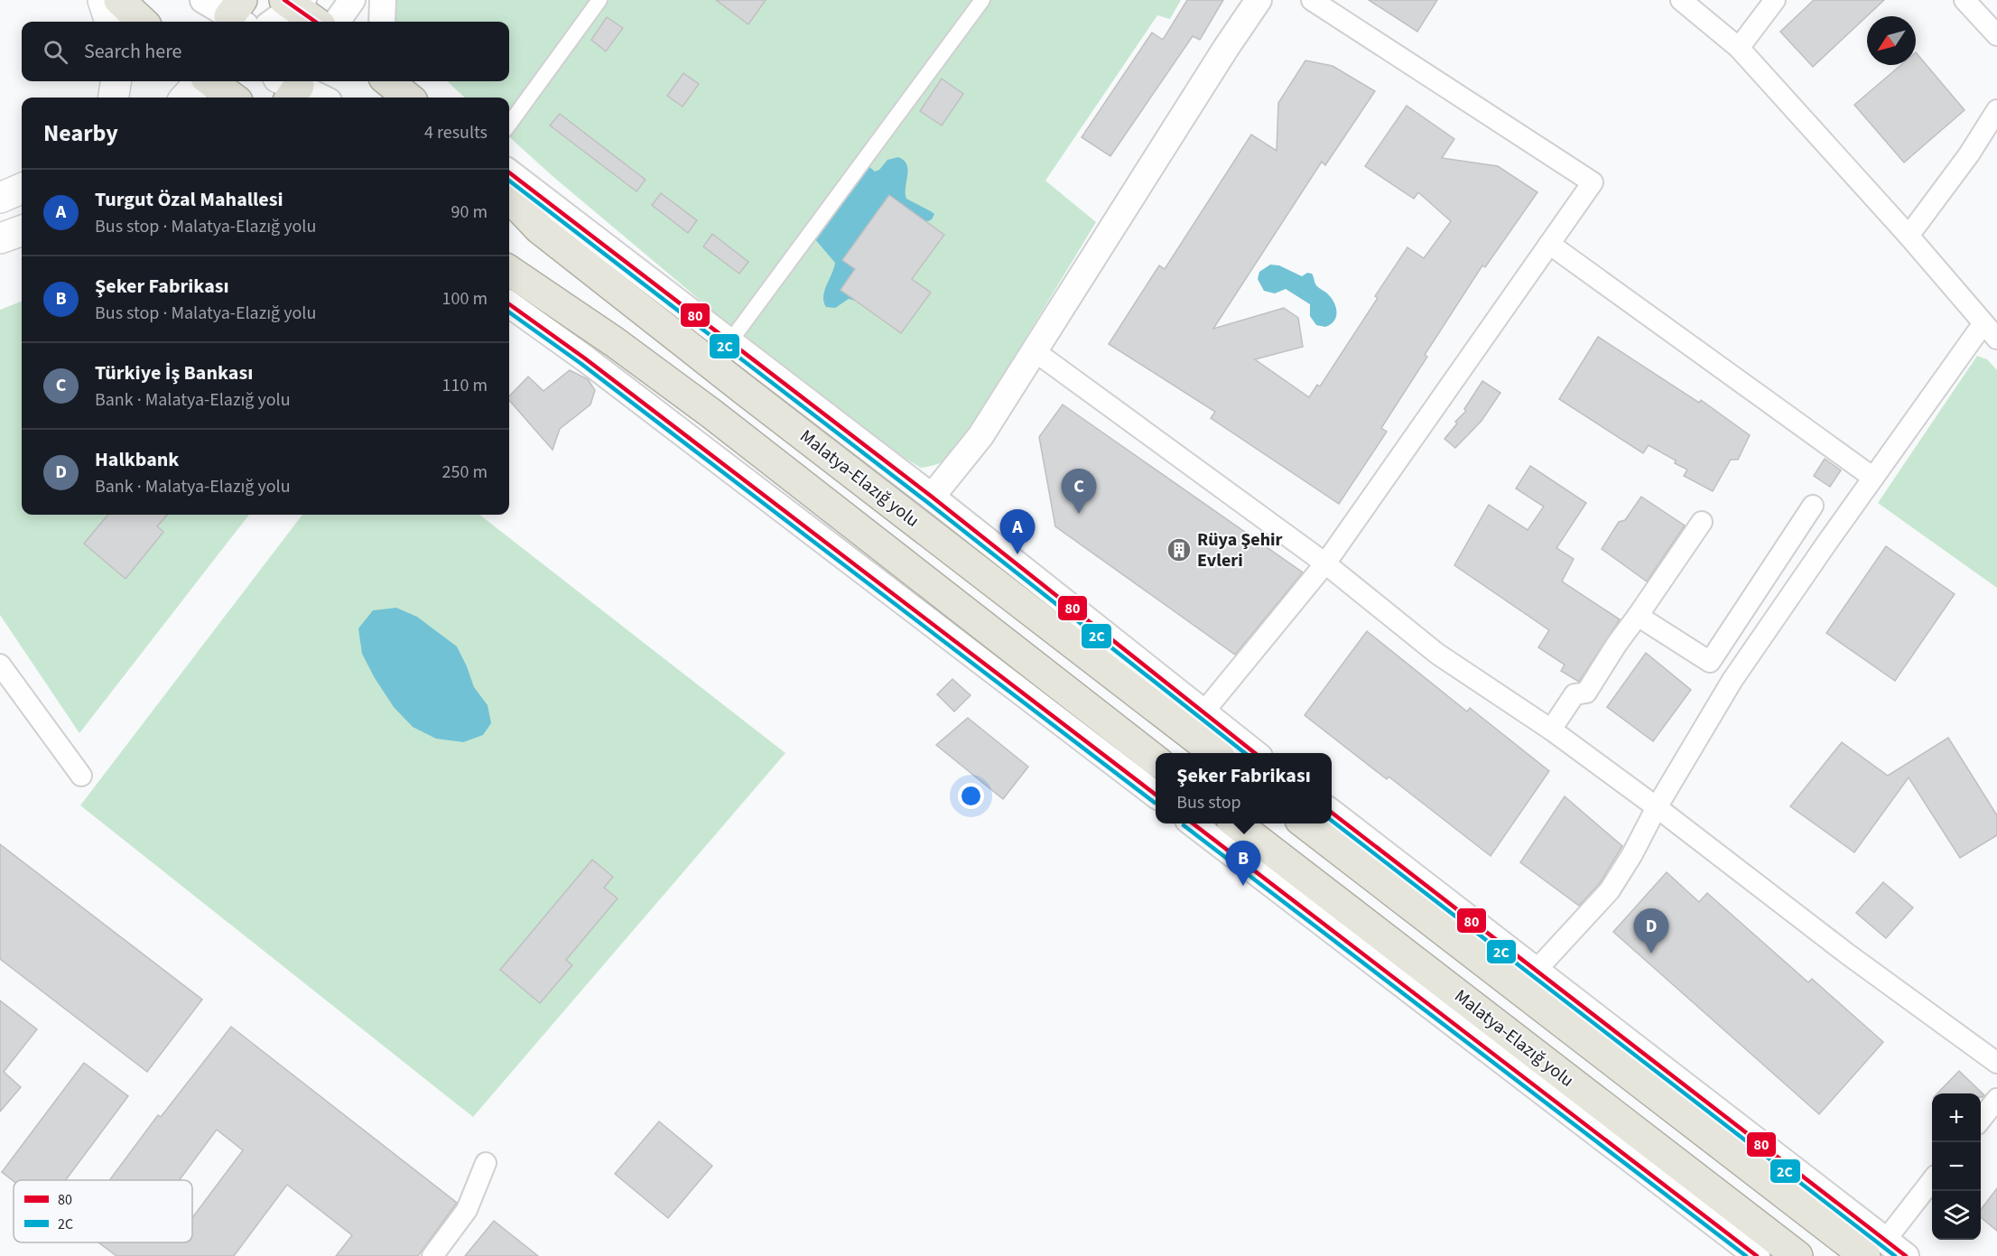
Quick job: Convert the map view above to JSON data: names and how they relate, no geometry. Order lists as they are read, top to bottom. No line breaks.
{"streets":{"highway":["Malatya-Elazığ yolu"]},"places":{"building":["Rüya Şehir Evleri"]},"lines":["transit line 80","transit line 2C"],"legend":["80","2C"],"north":"bottom left","page":{"search":"Search here","heading":["Nearby","4 results"],"list":[{"mark":"A","name":"Turgut Özal Mahallesi","note":"Bus stop · Malatya-Elazığ yolu","value":"90 m"},{"mark":"B","name":"Şeker Fabrikası","note":"Bus stop · Malatya-Elazığ yolu","value":"100 m"},{"mark":"C","name":"Türkiye İş Bankası","note":"Bank · Malatya-Elazığ yolu","value":"110 m"},{"mark":"D","name":"Halkbank","note":"Bank · Malatya-Elazığ yolu","value":"250 m"}],"pins":["C","A","B","D"],"popup":["Şeker Fabrikası","Bus stop"],"map_buttons":["+","−"]}}
